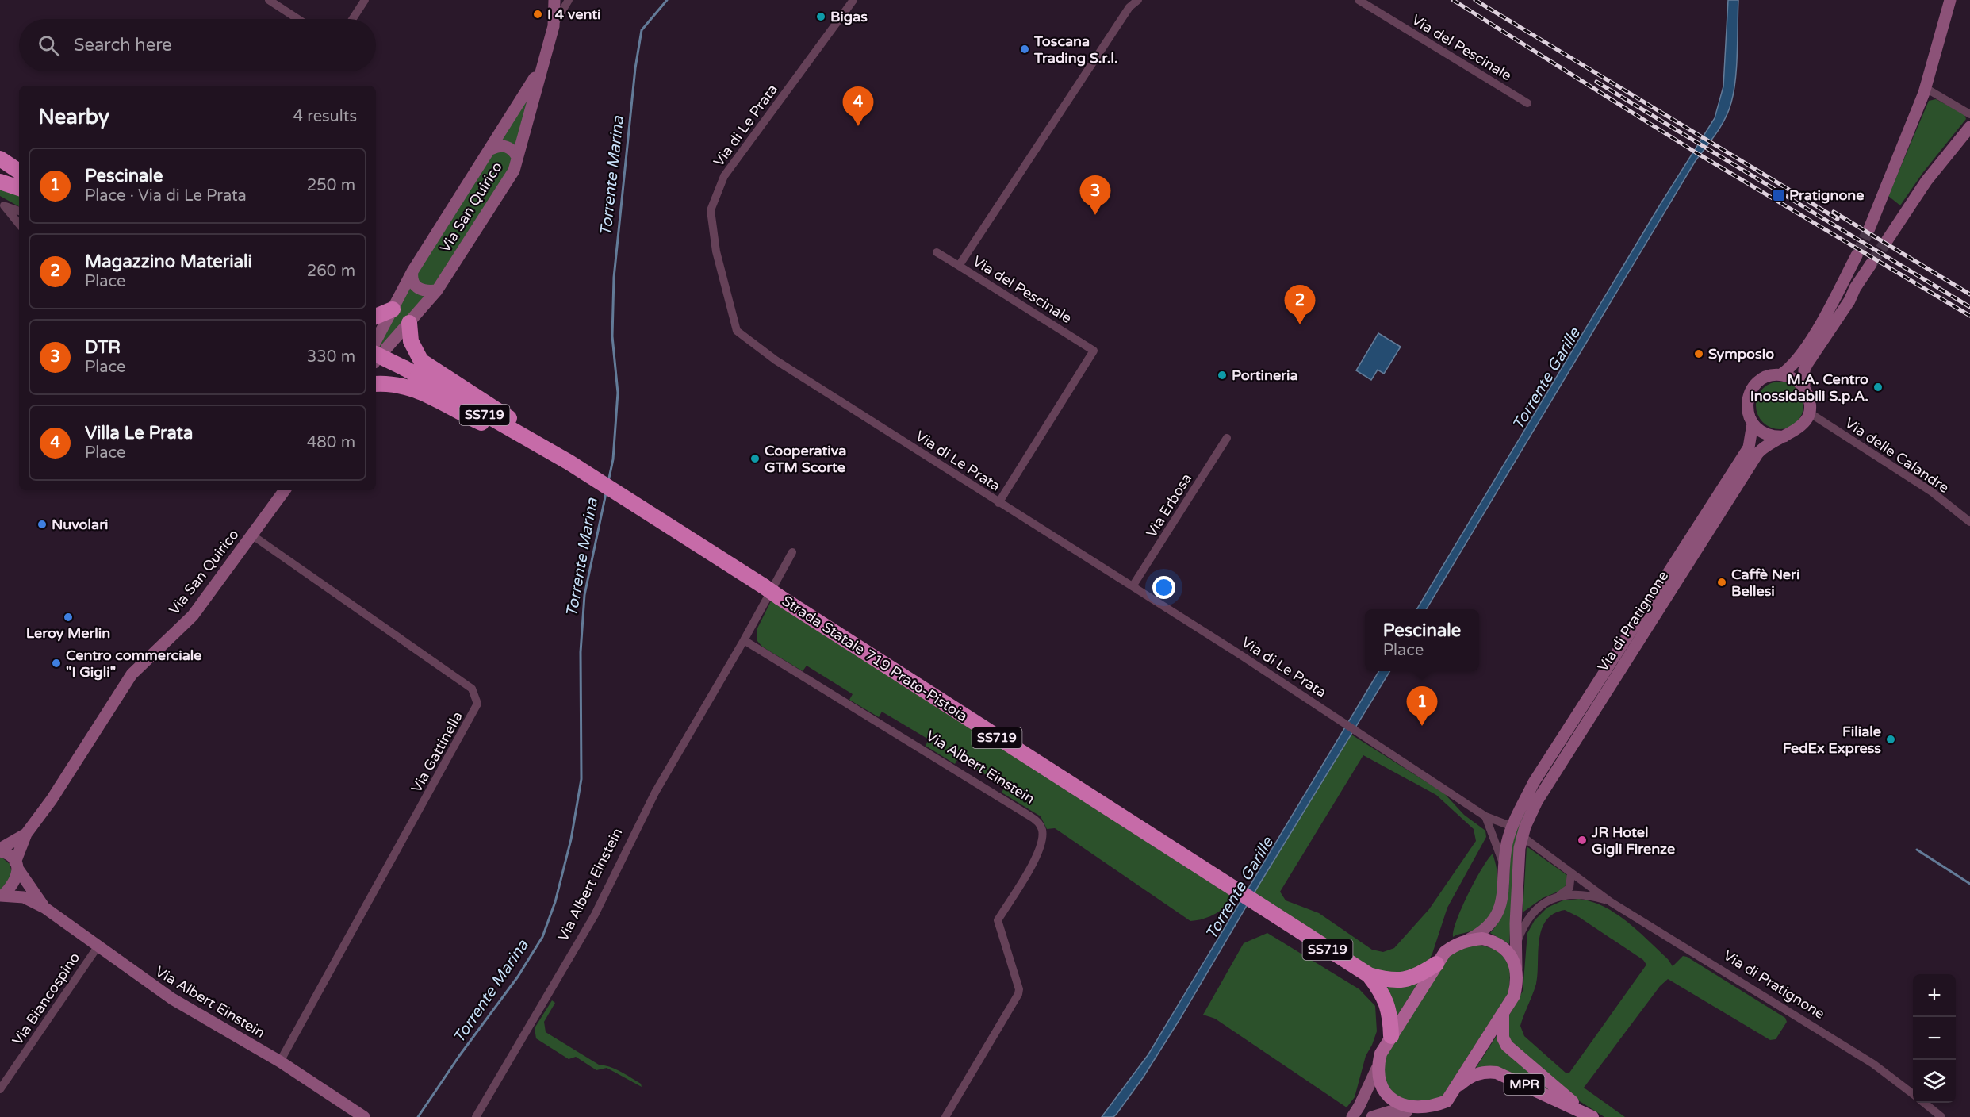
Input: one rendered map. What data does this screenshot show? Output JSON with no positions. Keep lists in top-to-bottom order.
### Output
{
  "streets": {
    "highway": ["SS719", "Strada Statale 719 Prato-Pistoia"],
    "main road": ["MPR"],
    "street": [
      "Via del Pescinale",
      "Via di Le Prata",
      "Via San Quirico",
      "Via delle Calandre",
      "Via Erbosa",
      "Via di Pratignone",
      "Via Gattinella",
      "Via Albert Einstein",
      "Via Biancospino"
    ]
  },
  "crossings": [
    ["Via del Pescinale", "Via di Le Prata"],
    ["Via di Le Prata", "Via Erbosa"],
    ["Via di Le Prata", "Via di Pratignone"],
    ["Via San Quirico", "Strada Statale 719 Prato-Pistoia"],
    ["Via San Quirico", "Via Gattinella"],
    ["Via San Quirico", "Via Albert Einstein"],
    ["SS719", "Strada Statale 719 Prato-Pistoia"],
    ["Via delle Calandre", "Via di Pratignone"],
    ["Via Gattinella", "Via Albert Einstein"],
    ["Via Albert Einstein", "Via Biancospino"]
  ],
  "water": ["Torrente Marina", "Torrente Garille"],
  "places": {
    "other": [
      "I 4 venti",
      "Bigas",
      "Toscana Trading S.r.l.",
      "Symposio",
      "Portineria",
      "M.A. Centro Inossidabili S.p.A.",
      "Cooperativa GTM Scorte",
      "Nuvolari",
      "Caffè Neri Bellesi",
      "Leroy Merlin",
      "Centro commerciale \"I Gigli\"",
      "Filiale FedEx Express",
      "JR Hotel Gigli Firenze"
    ],
    "transit": ["Pratignone"]
  },
  "page": {
    "search": "Search here",
    "heading": ["Nearby", "4 results"],
    "pins": [
      "4",
      "3",
      "2",
      "1"
    ],
    "list": [
      {
        "mark": "1",
        "name": "Pescinale",
        "note": "Place · Via di Le Prata",
        "value": "250 m"
      },
      {
        "mark": "2",
        "name": "Magazzino Materiali",
        "note": "Place",
        "value": "260 m"
      },
      {
        "mark": "3",
        "name": "DTR",
        "note": "Place",
        "value": "330 m"
      },
      {
        "mark": "4",
        "name": "Villa Le Prata",
        "note": "Place",
        "value": "480 m"
      }
    ],
    "popup": ["Pescinale", "Place"],
    "map_buttons": ["+", "−"]
  }
}
